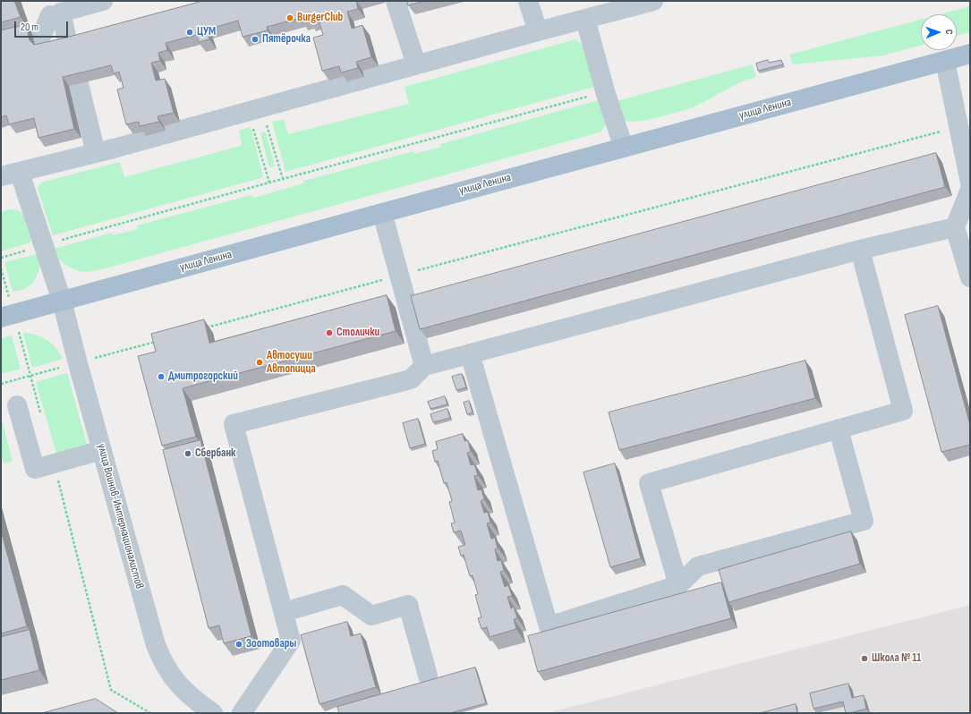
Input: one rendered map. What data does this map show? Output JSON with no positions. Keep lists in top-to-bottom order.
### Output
{
  "streets": {
    "main road": ["улица Ленина"],
    "street": ["улица Воинов-Интернационалистов"]
  },
  "crossings": [
    ["улица Ленина", "улица Воинов-Интернационалистов"]
  ],
  "places": [
    "BurgerClub",
    "ЦУМ",
    "Пятёрочка",
    "Столички",
    "Автосуши Автопицца",
    "Дмитрогорский",
    "Сбербанк",
    "Зоотовары",
    "Школа № 11"
  ],
  "scale_bar": "20 m",
  "north": "right"
}
